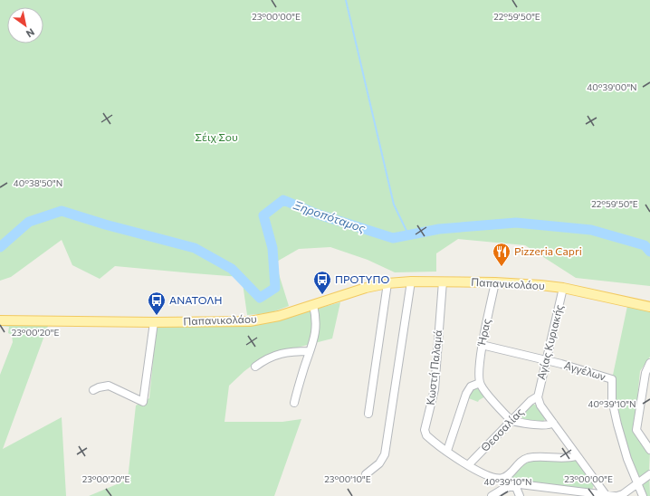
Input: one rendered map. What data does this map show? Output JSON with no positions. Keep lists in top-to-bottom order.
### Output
{
  "streets": {
    "main road": ["Παπανικολάου"],
    "street": [
      "Ήρας",
      "Αγίας Κυριακής",
      "Κωστή Παλαμά",
      "Αγγέλων",
      "Θεσσαλίας"
    ]
  },
  "crossings": [
    ["Παπανικολάου", "Ήρας"],
    ["Παπανικολάου", "Αγίας Κυριακής"],
    ["Παπανικολάου", "Κωστή Παλαμά"],
    ["Ήρας", "Αγγέλων"],
    ["Αγίας Κυριακής", "Αγγέλων"],
    ["Αγίας Κυριακής", "Θεσσαλίας"],
    ["Κωστή Παλαμά", "Θεσσαλίας"]
  ],
  "water": ["Ξηροπόταμος"],
  "parks": ["Σέιχ Σου"],
  "places": {
    "restaurant": ["Pizzeria Capri"],
    "bus stop": ["ΠΡΟΤΥΠΟ", "ΑΝΑΤΟΛΗ"]
  },
  "north": "bottom right",
  "coordinates": [
    "23°00'00\"E",
    "22°59'50\"E",
    "40°39'00\"N",
    "40°38'50\"N",
    "23°00'20\"E",
    "40°39'10\"N",
    "23°00'10\"E"
  ]
}
